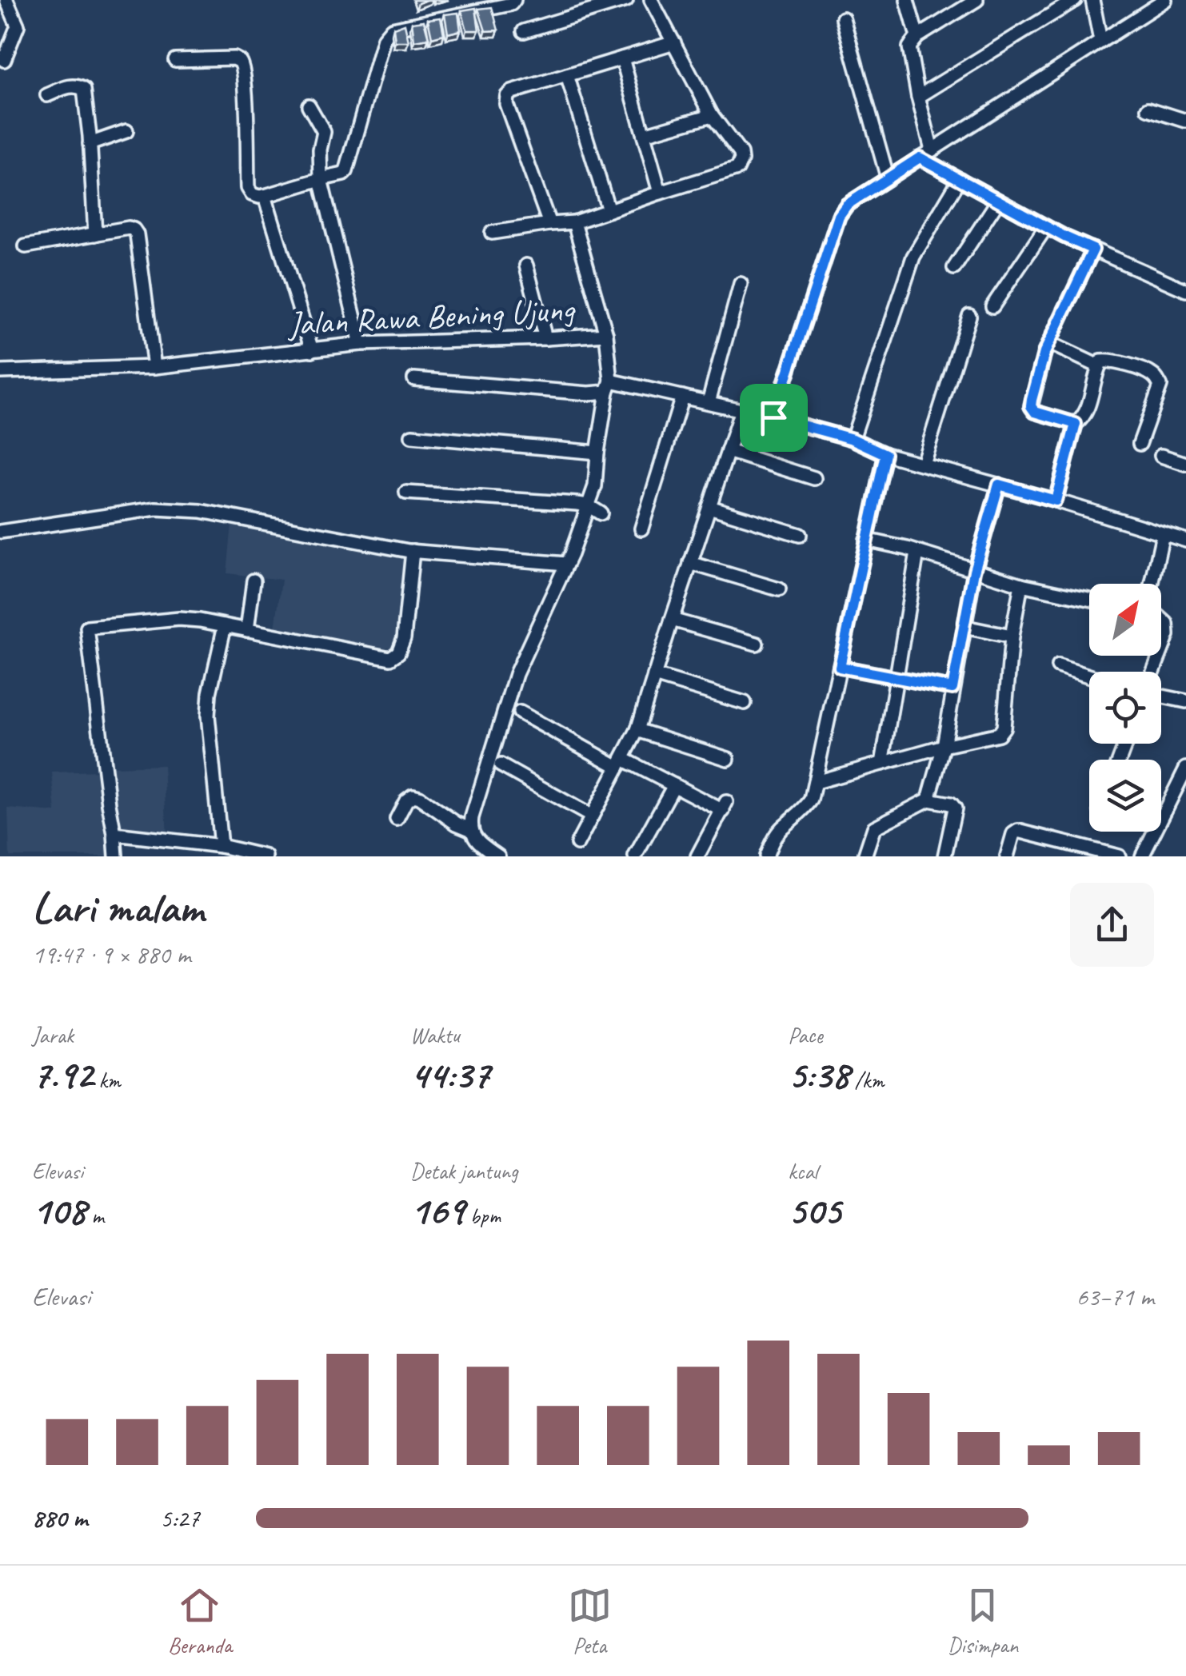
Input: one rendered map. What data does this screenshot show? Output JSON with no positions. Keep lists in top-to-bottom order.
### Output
{
  "streets": {
    "street": ["Jalan Rawa Bening Ujung"]
  },
  "north": "top right",
  "page": {
    "heading": ["Lari malam", "19:47 · 9 × 880 m"],
    "stats": [
      ["Jarak", "7.92 km"],
      ["Waktu", "44:37"],
      ["Pace", "5:38 /km"],
      ["Elevasi", "108 m"],
      ["Detak jantung", "169 bpm"],
      ["kcal", "505"]
    ],
    "chart": ["Elevasi", "63–71 m"],
    "list": [
      {
        "name": "880 m",
        "note": "5:27"
      }
    ],
    "tabs": ["Beranda", "Peta", "Disimpan"]
  }
}
